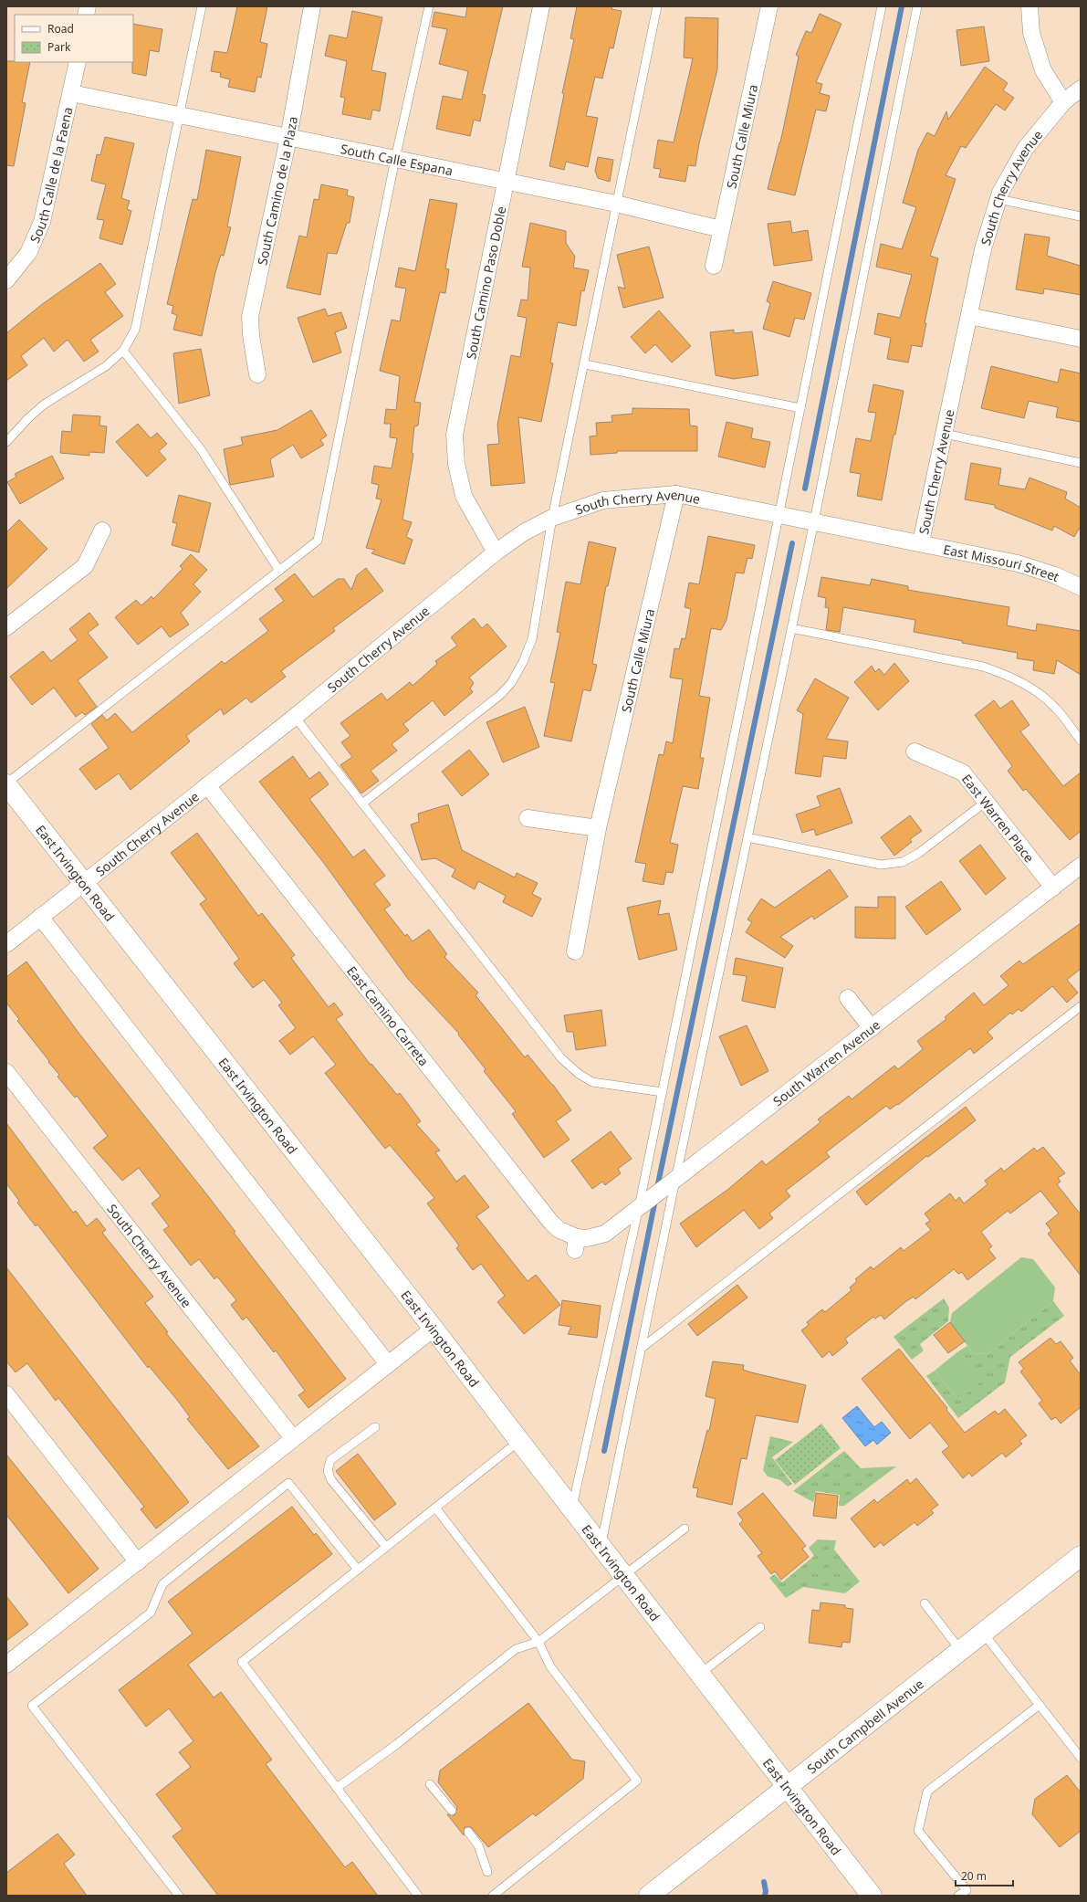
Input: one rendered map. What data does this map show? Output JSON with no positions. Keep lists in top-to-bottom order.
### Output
{
  "streets": {
    "main road": ["East Irvington Road", "South Campbell Avenue"],
    "street": [
      "South Calle Miura",
      "South Calle Espana",
      "South Calle de la Faena",
      "South Cherry Avenue",
      "South Camino de la Plaza",
      "South Camino Paso Doble",
      "East Missouri Street",
      "East Warren Place",
      "East Camino Carreta",
      "South Warren Avenue"
    ]
  },
  "crossings": [
    ["South Calle Miura", "South Calle Espana"],
    ["South Calle Miura", "South Cherry Avenue"],
    ["South Calle Espana", "South Calle de la Faena"],
    ["South Calle Espana", "South Camino de la Plaza"],
    ["South Calle Espana", "South Camino Paso Doble"],
    ["South Cherry Avenue", "South Camino Paso Doble"],
    ["South Cherry Avenue", "East Missouri Street"],
    ["South Cherry Avenue", "East Irvington Road"],
    ["South Cherry Avenue", "East Camino Carreta"],
    ["East Warren Place", "South Warren Avenue"],
    ["East Irvington Road", "South Campbell Avenue"],
    ["East Camino Carreta", "South Warren Avenue"]
  ],
  "legend": ["Road", "Park"],
  "scale_bar": "20 m"
}
